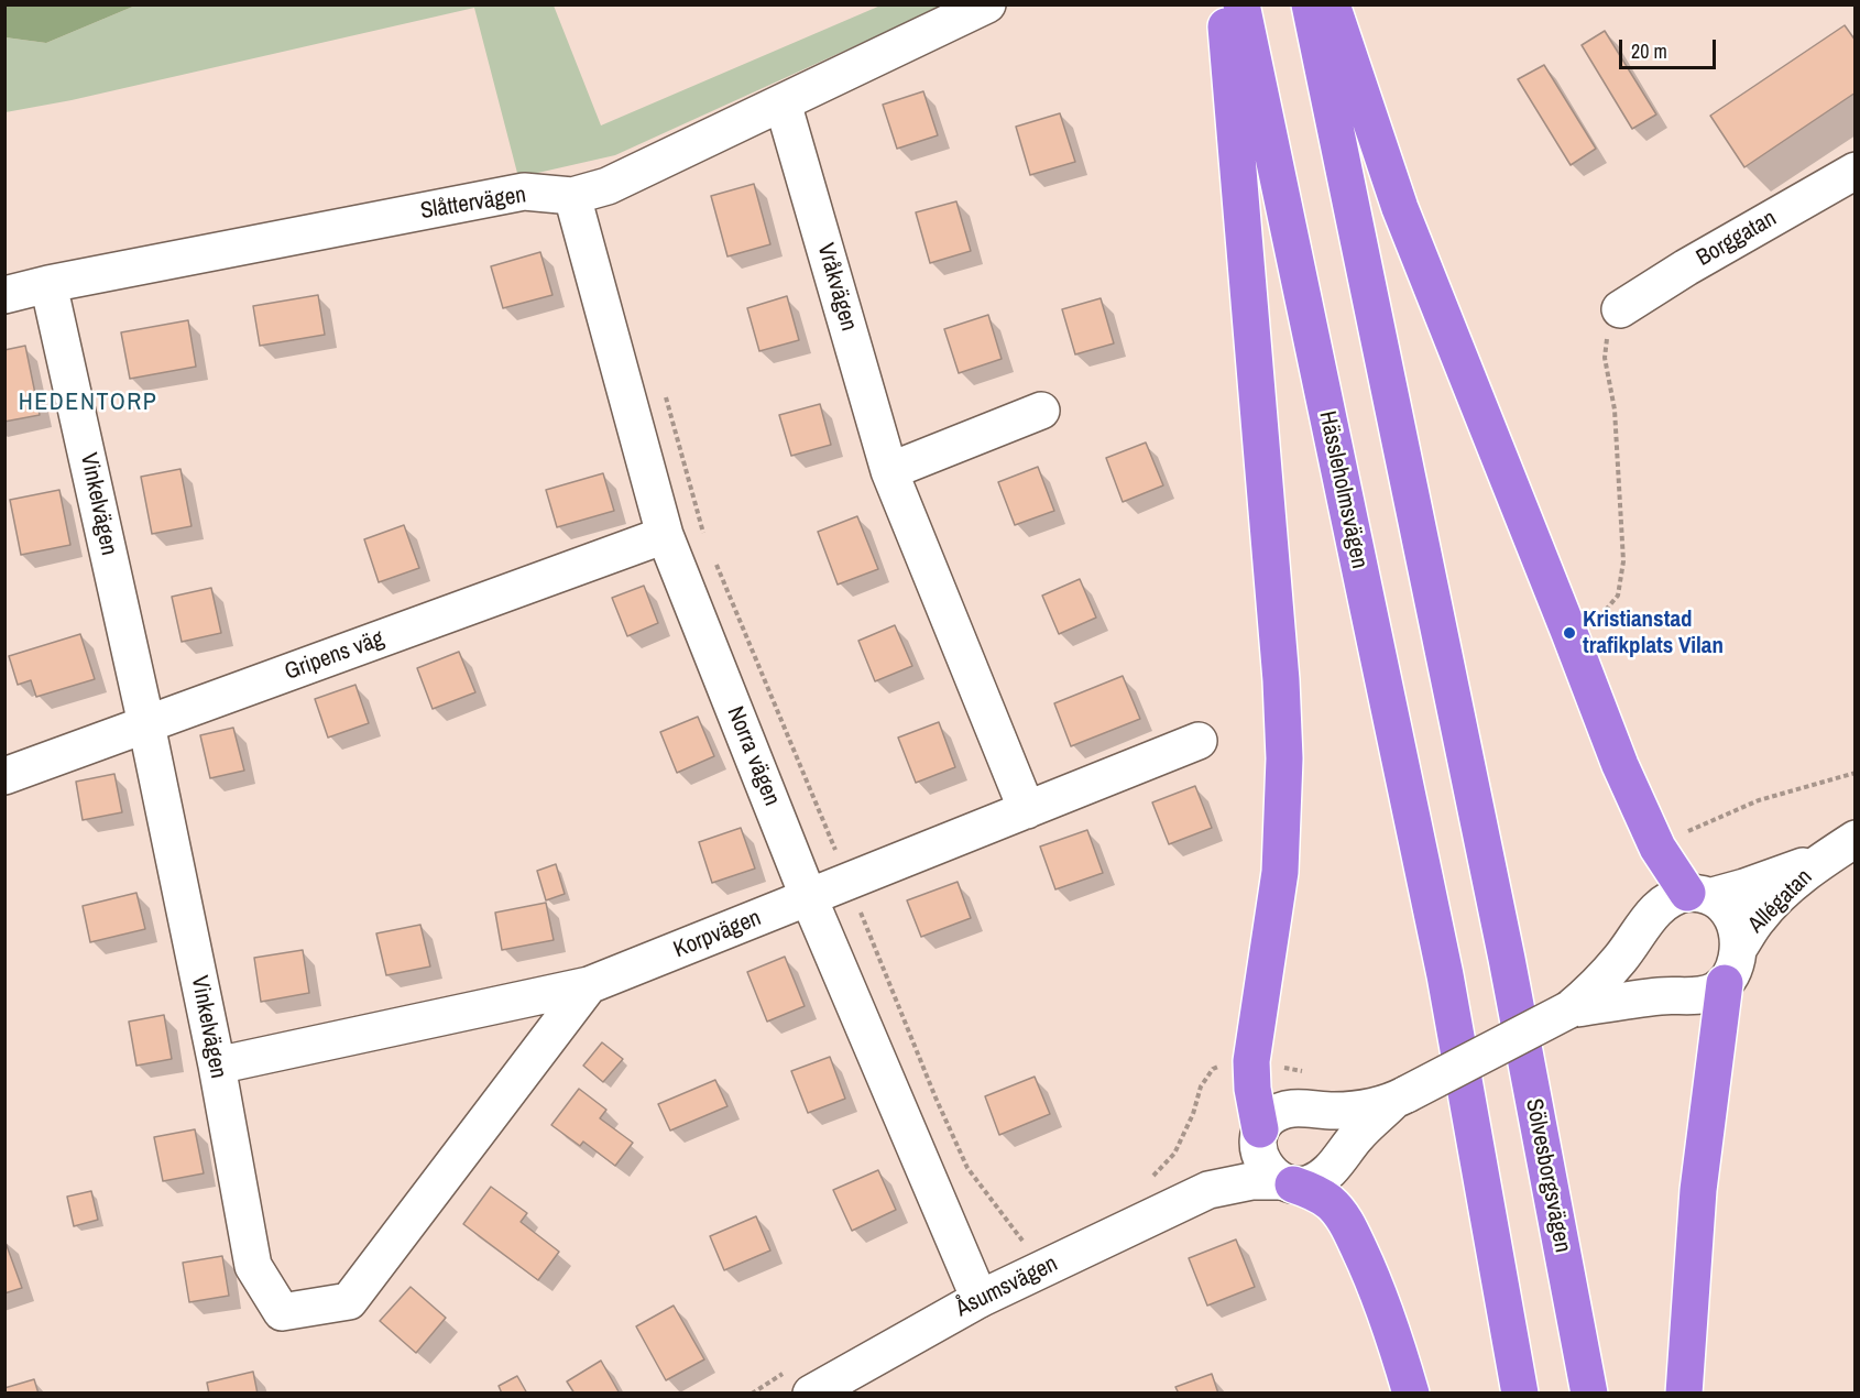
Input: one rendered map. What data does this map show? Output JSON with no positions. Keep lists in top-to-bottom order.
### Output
{
  "streets": {
    "highway": ["Hässleholmsvägen", "Sölvesborgsvägen"],
    "street": [
      "Slåttervägen",
      "Borggatan",
      "Vråkvägen",
      "Vinkelvägen",
      "Gripens väg",
      "Norra vägen",
      "Allégatan",
      "Korpvägen",
      "Åsumsvägen"
    ]
  },
  "crossings": [
    ["Slåttervägen", "Vråkvägen"],
    ["Slåttervägen", "Vinkelvägen"],
    ["Slåttervägen", "Norra vägen"],
    ["Vråkvägen", "Korpvägen"],
    ["Vinkelvägen", "Gripens väg"],
    ["Vinkelvägen", "Korpvägen"],
    ["Gripens väg", "Norra vägen"],
    ["Norra vägen", "Korpvägen"],
    ["Norra vägen", "Åsumsvägen"]
  ],
  "districts": ["HEDENTORP"],
  "places": ["Kristianstad trafikplats Vilan"],
  "scale_bar": "20 m"
}
